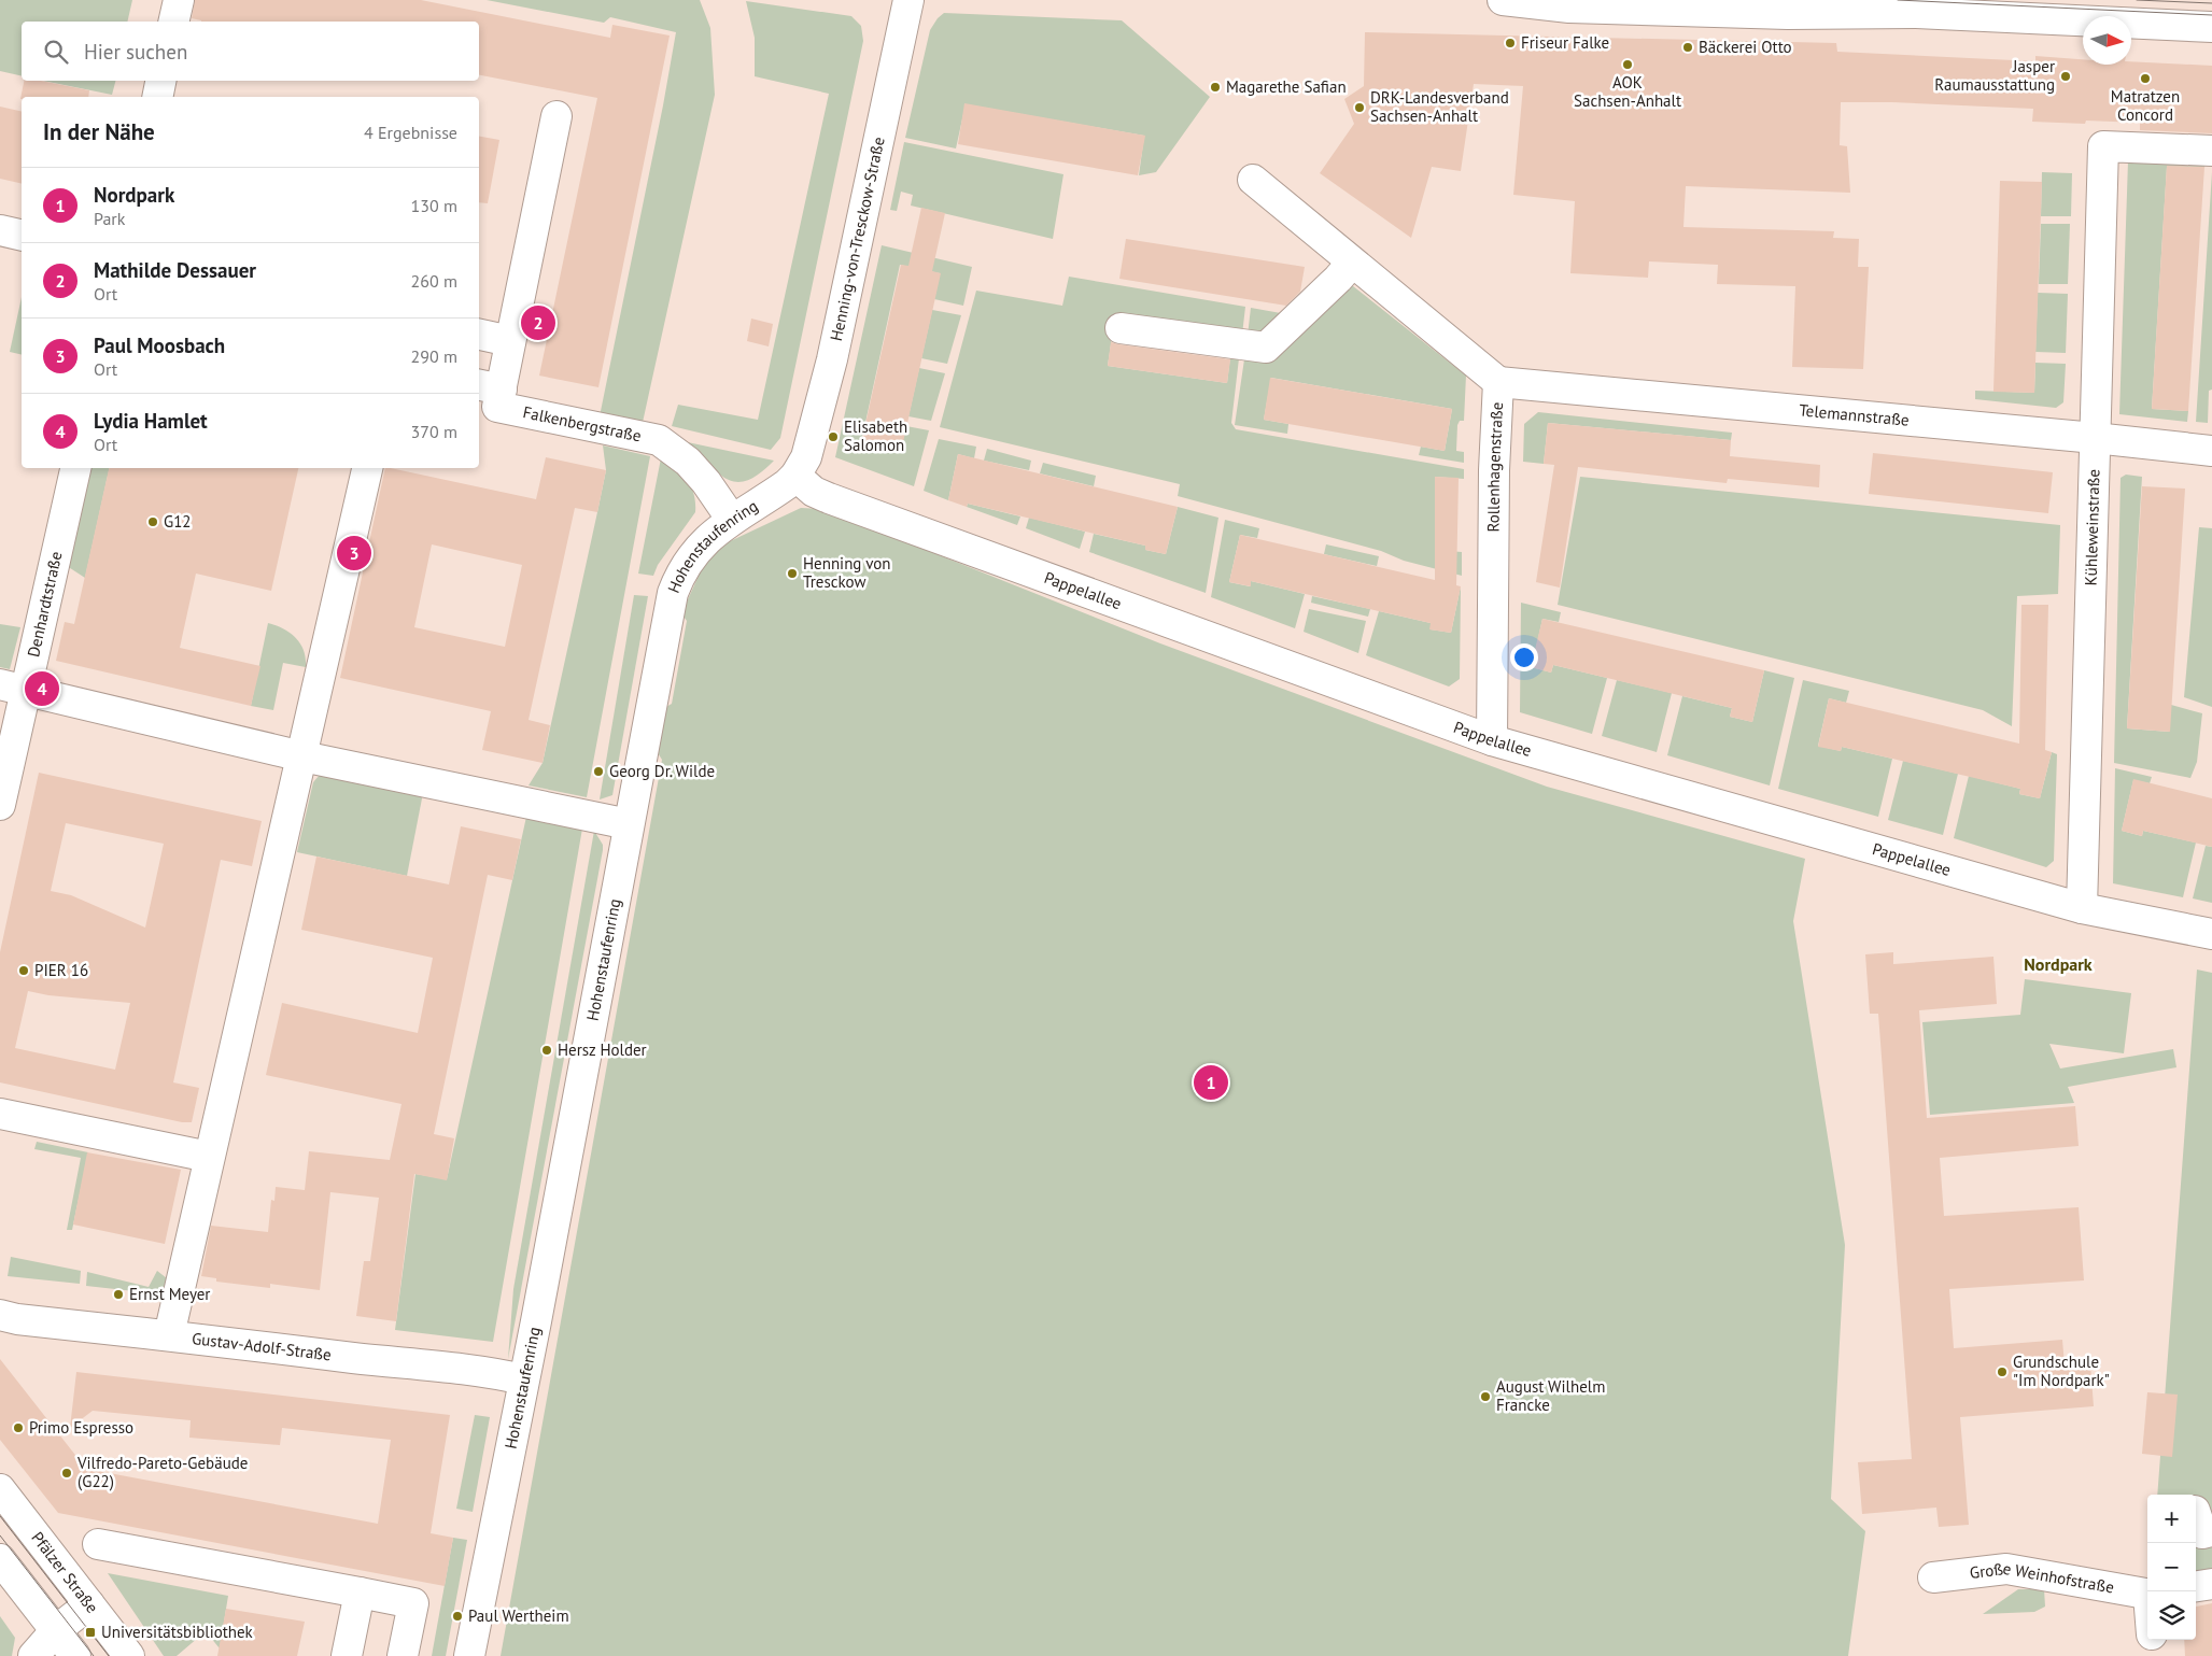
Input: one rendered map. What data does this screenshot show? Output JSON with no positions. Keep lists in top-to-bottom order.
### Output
{
  "streets": {
    "street": [
      "Henning-von-Tresckow-Straße",
      "Telemannstraße",
      "Falkenbergstraße",
      "Rollenhagenstraße",
      "Kühleweinstraße",
      "Hohenstaufenring",
      "Pappelallee",
      "Denhardtstraße",
      "Gustav-Adolf-Straße",
      "Pfälzer Straße",
      "Große Weinhofstraße"
    ]
  },
  "crossings": [
    ["Henning-von-Tresckow-Straße", "Hohenstaufenring"],
    ["Henning-von-Tresckow-Straße", "Pappelallee"],
    ["Telemannstraße", "Rollenhagenstraße"],
    ["Telemannstraße", "Kühleweinstraße"],
    ["Falkenbergstraße", "Hohenstaufenring"],
    ["Rollenhagenstraße", "Pappelallee"],
    ["Kühleweinstraße", "Pappelallee"],
    ["Hohenstaufenring", "Pappelallee"],
    ["Hohenstaufenring", "Gustav-Adolf-Straße"]
  ],
  "districts": ["Nordpark"],
  "places": {
    "other": [
      "Friseur Falke",
      "Bäckerei Otto",
      "AOK Sachsen-Anhalt",
      "Jasper Raumausstattung",
      "Matratzen Concord",
      "Magarethe Safian",
      "DRK-Landesverband Sachsen-Anhalt",
      "Elisabeth Salomon",
      "G12",
      "Henning von Tresckow",
      "Georg Dr. Wilde",
      "PIER 16",
      "Hersz Holder",
      "Ernst Meyer",
      "Grundschule \"Im Nordpark\"",
      "August Wilhelm Francke",
      "Primo Espresso",
      "Vilfredo-Pareto-Gebäude (G22)",
      "Paul Wertheim"
    ],
    "transit": ["Universitätsbibliothek"]
  },
  "north": "right",
  "page": {
    "search": "Hier suchen",
    "heading": ["In der Nähe", "4 Ergebnisse"],
    "list": [
      {
        "mark": "1",
        "name": "Nordpark",
        "note": "Park",
        "value": "130 m"
      },
      {
        "mark": "2",
        "name": "Mathilde Dessauer",
        "note": "Ort",
        "value": "260 m"
      },
      {
        "mark": "3",
        "name": "Paul Moosbach",
        "note": "Ort",
        "value": "290 m"
      },
      {
        "mark": "4",
        "name": "Lydia Hamlet",
        "note": "Ort",
        "value": "370 m"
      }
    ],
    "pins": [
      "2",
      "3",
      "4",
      "1"
    ],
    "map_buttons": ["+", "−"]
  }
}
